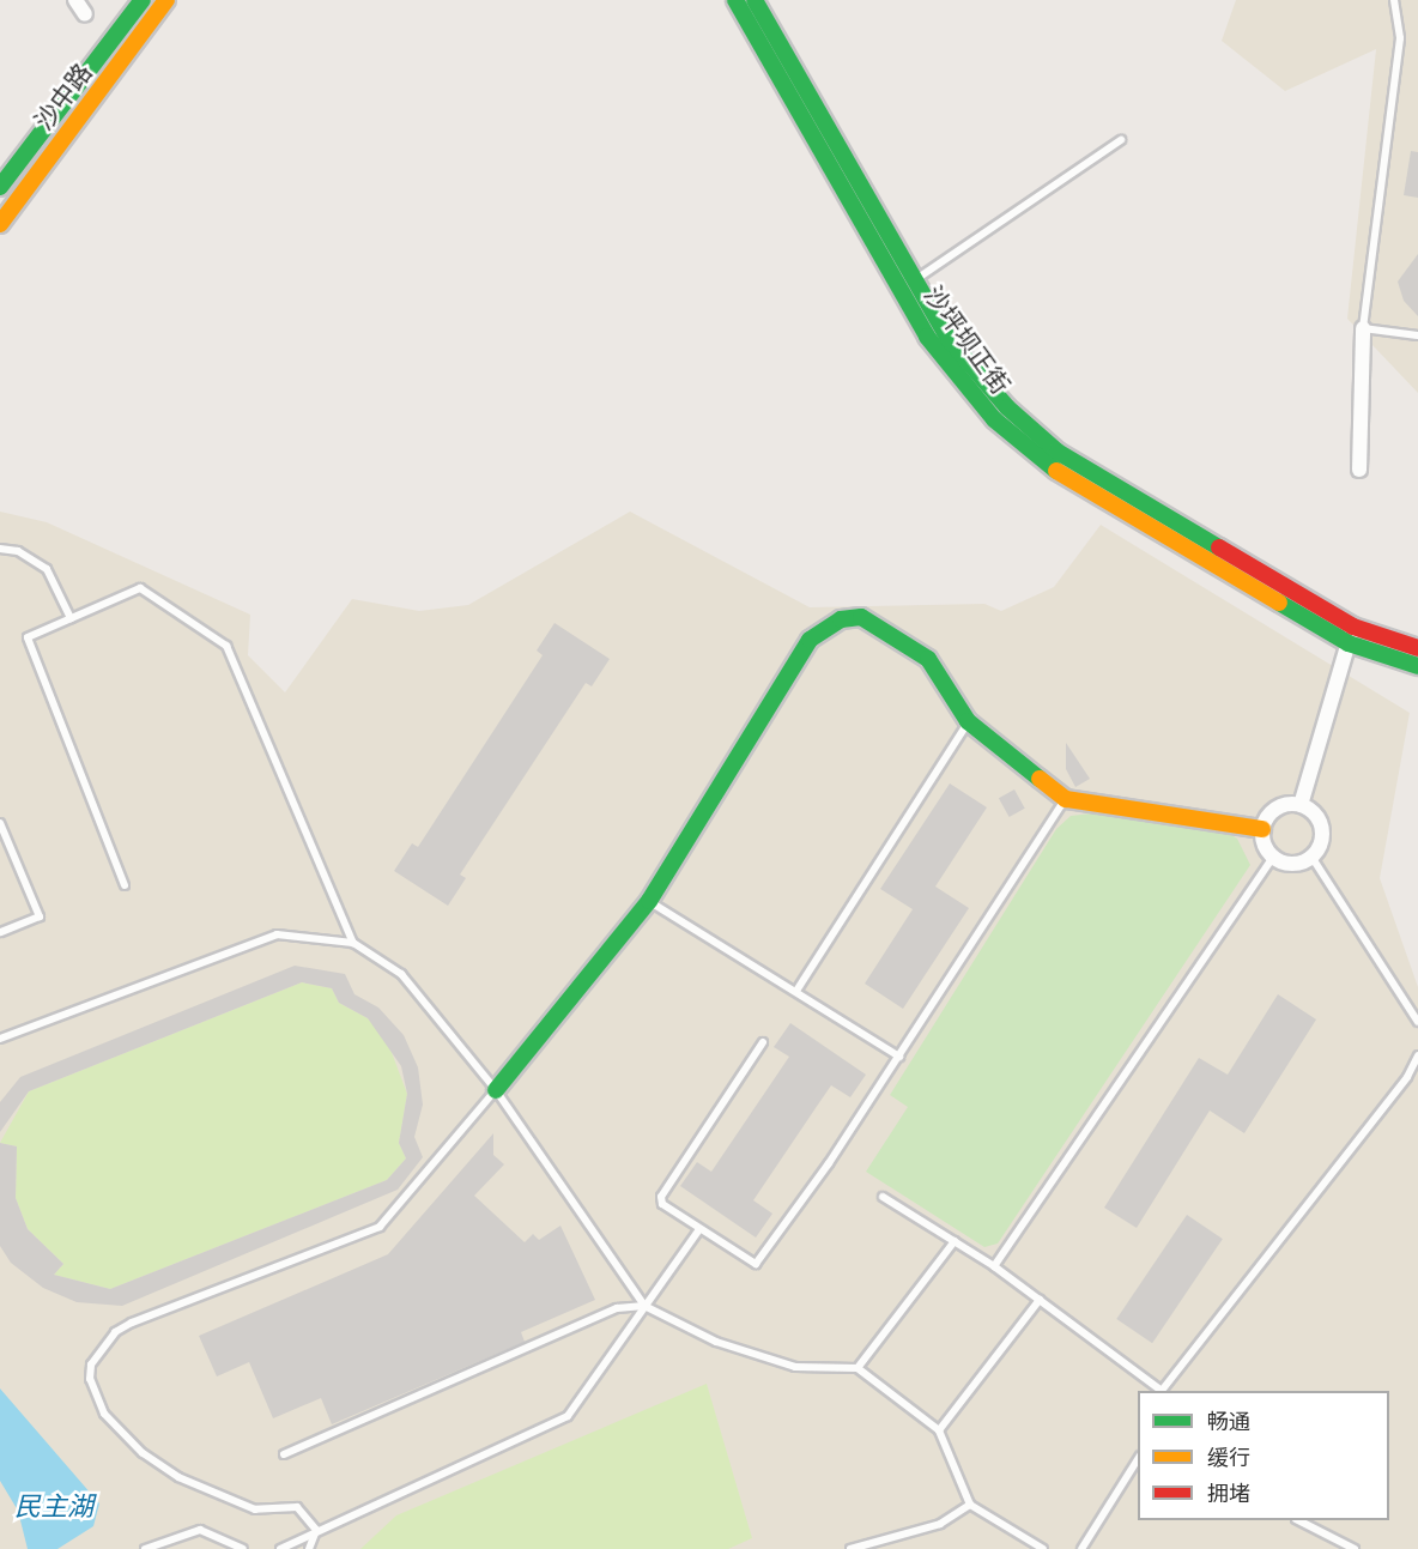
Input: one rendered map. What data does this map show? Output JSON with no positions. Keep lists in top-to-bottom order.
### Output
{
  "streets": {
    "main road": ["沙中路", "沙坪坝正街"]
  },
  "water": ["民主湖"],
  "legend": ["畅通", "缓行", "拥堵"]
}
